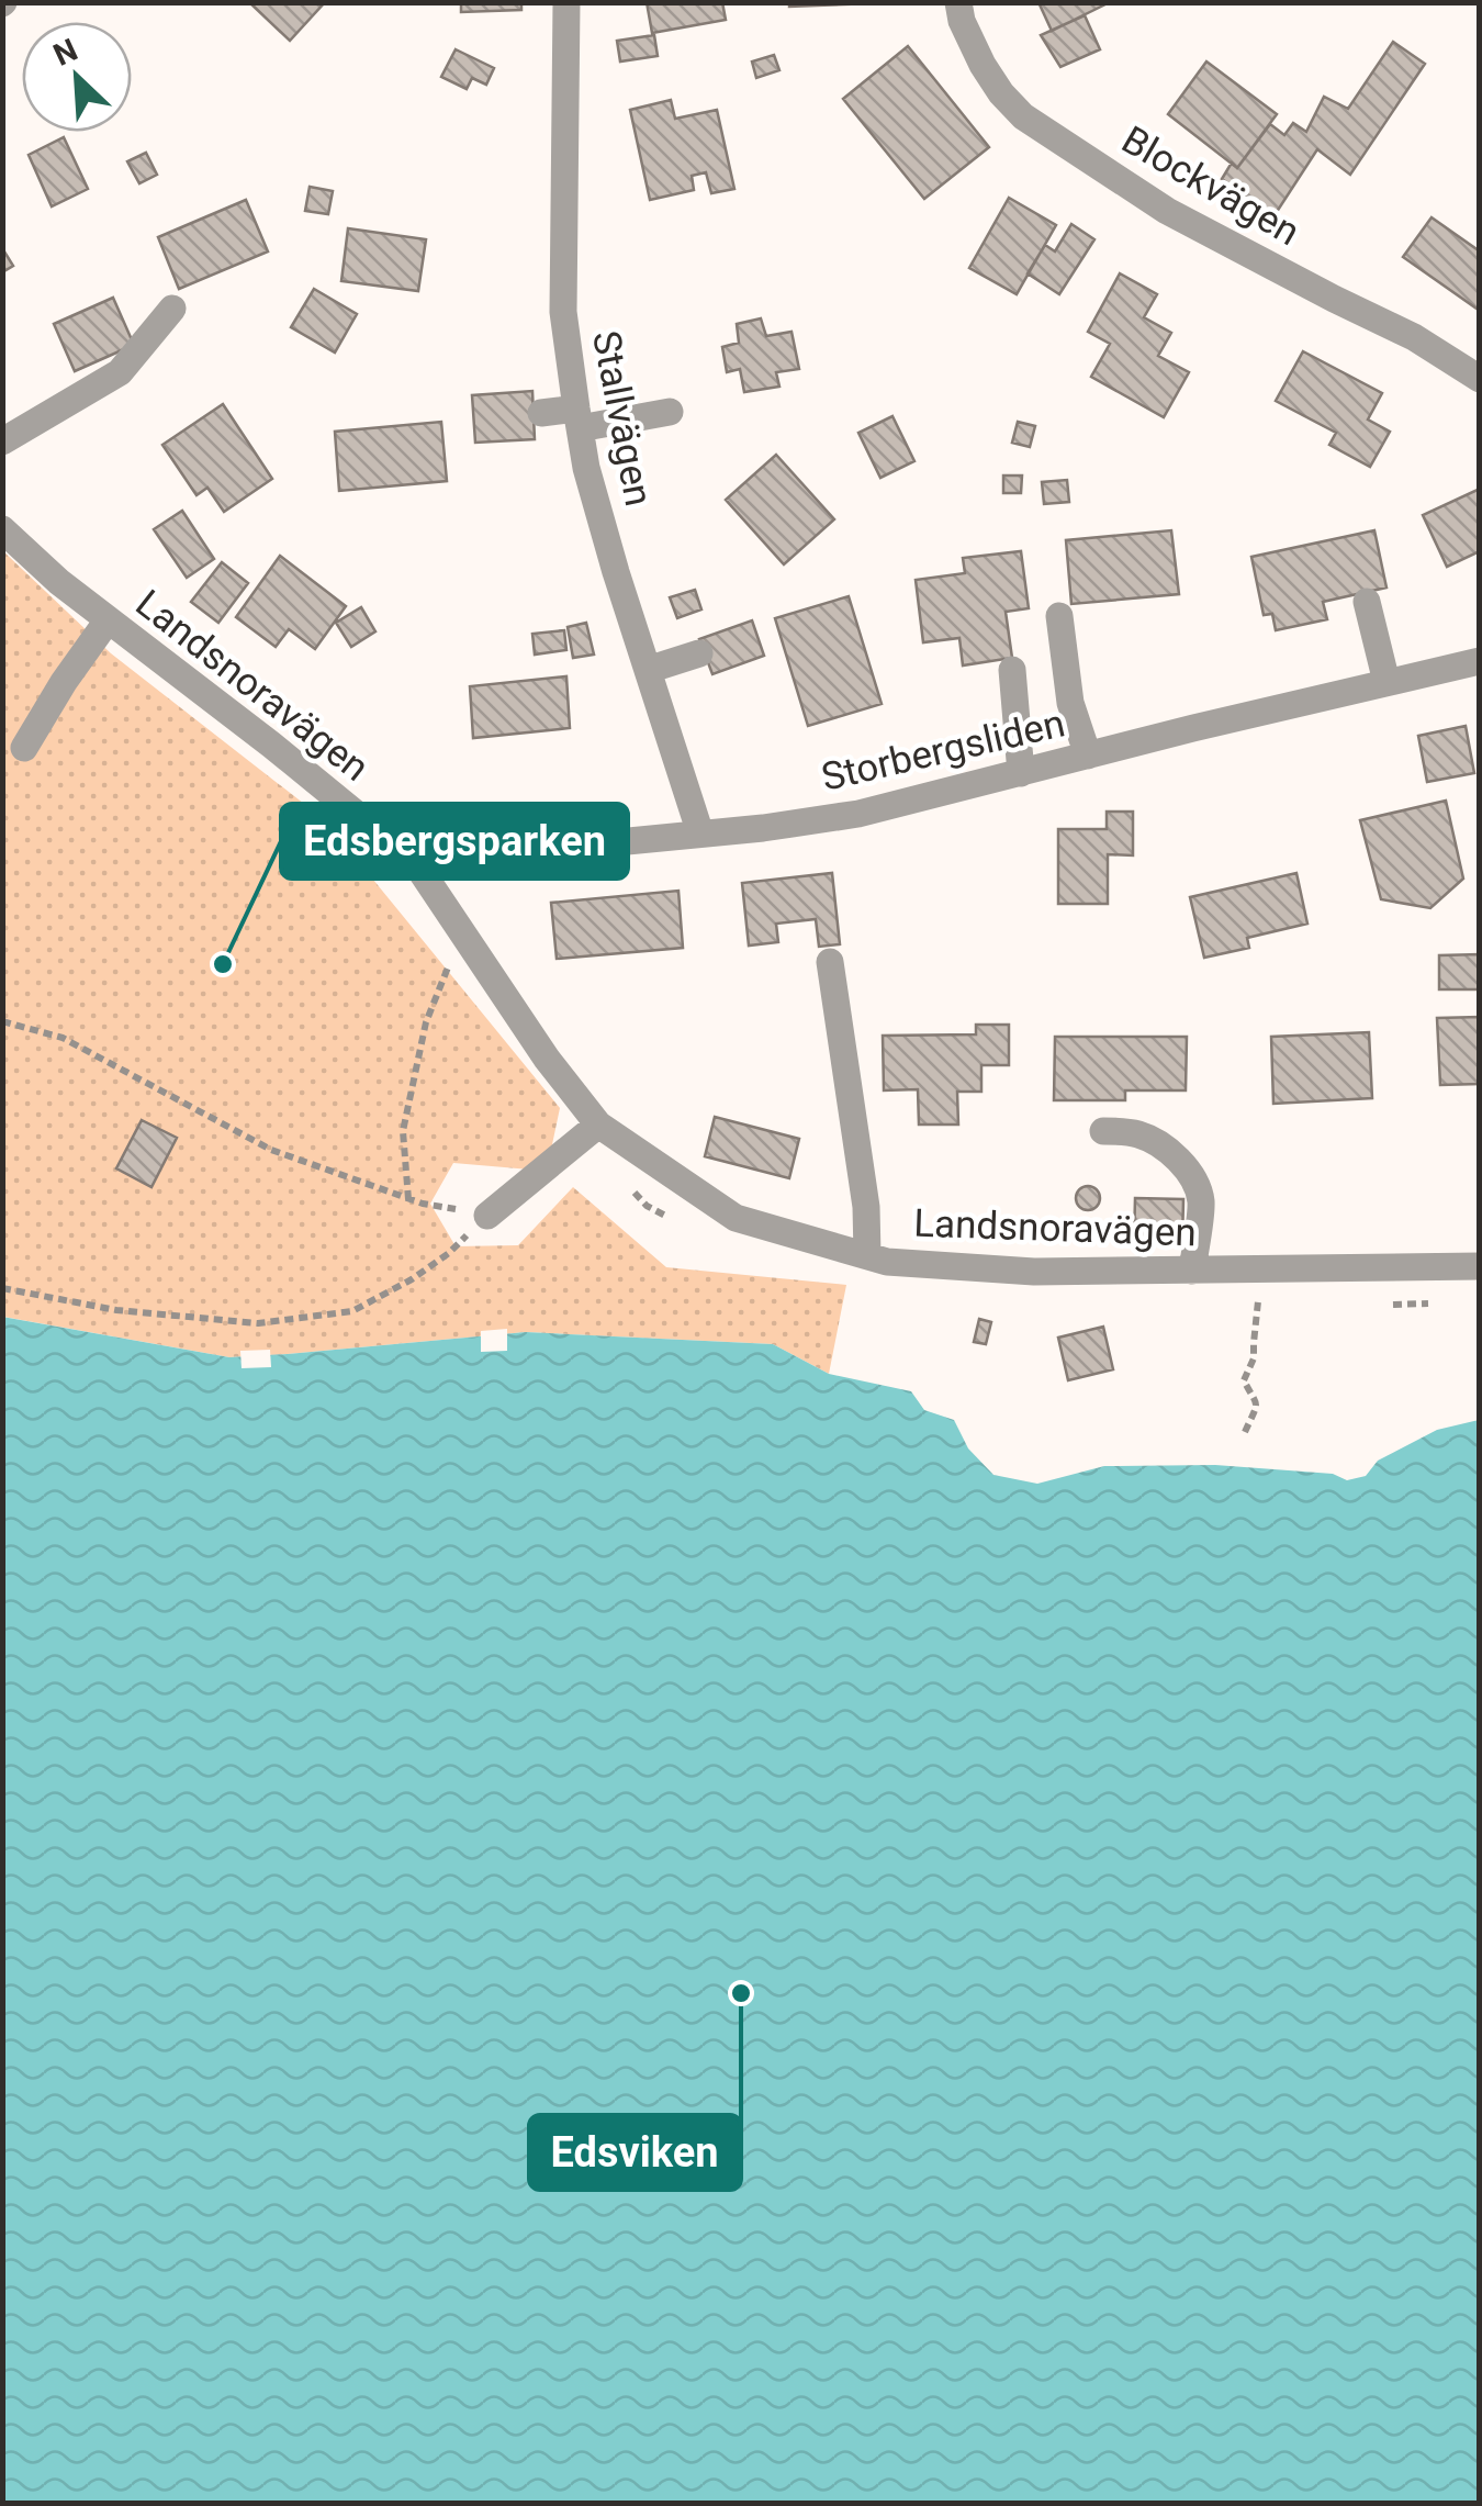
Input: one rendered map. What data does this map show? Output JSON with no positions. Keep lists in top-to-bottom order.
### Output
{
  "streets": {
    "street": [
      "Blockvägen",
      "Stallvägen",
      "Landsnoravägen",
      "Storbergsliden"
    ]
  },
  "crossings": [
    ["Stallvägen", "Storbergsliden"],
    ["Landsnoravägen", "Storbergsliden"]
  ],
  "places": ["Edsbergsparken", "Edsviken"],
  "north": "top left"
}
